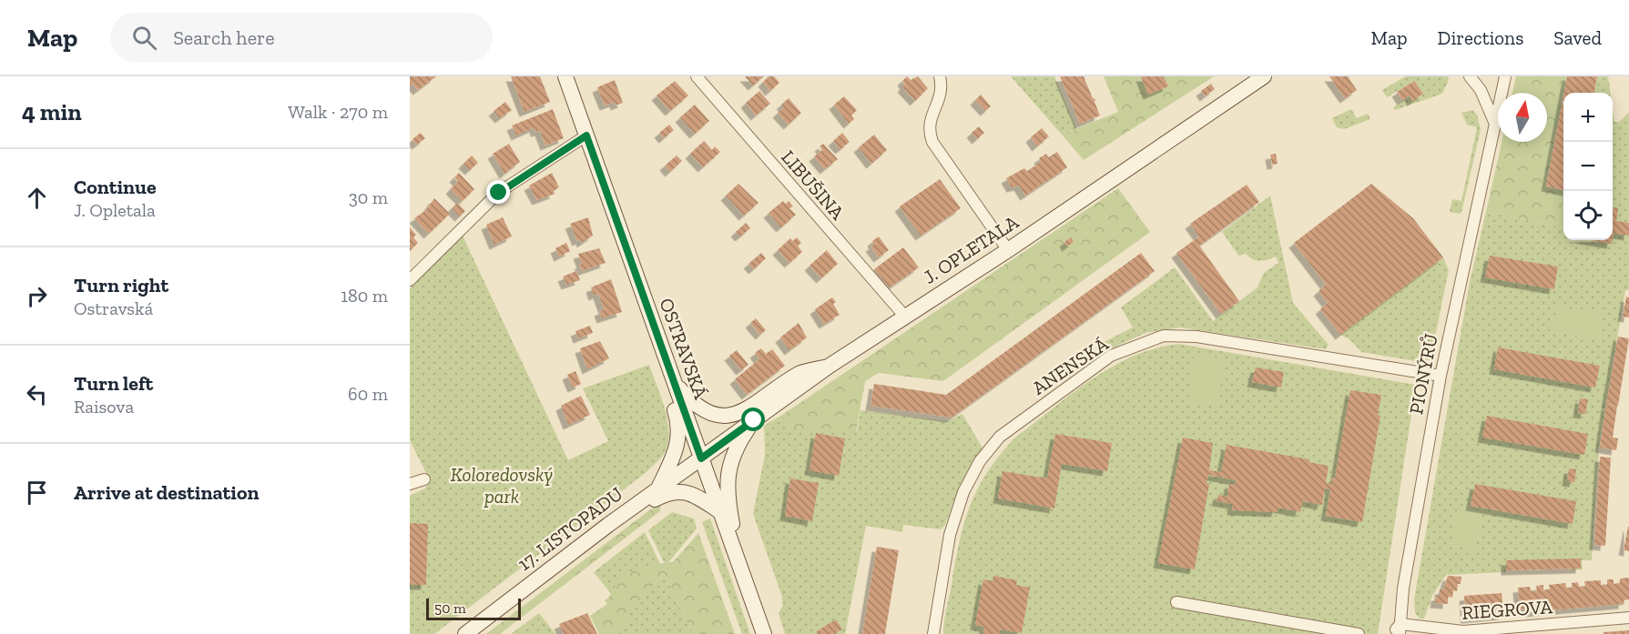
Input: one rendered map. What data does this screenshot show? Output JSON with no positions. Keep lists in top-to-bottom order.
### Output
{
  "streets": {
    "main road": ["J. OPLETALA", "OSTRAVSKÁ", "17. LISTOPADU"],
    "street": [
      "LIBUŠINA",
      "ANENSKÁ",
      "PIONÝRŮ",
      "RIEGROVA"
    ]
  },
  "crossings": [
    ["LIBUŠINA", "J. OPLETALA"],
    ["J. OPLETALA", "OSTRAVSKÁ"],
    ["J. OPLETALA", "17. LISTOPADU"],
    ["OSTRAVSKÁ", "17. LISTOPADU"],
    ["ANENSKÁ", "PIONÝRŮ"],
    ["PIONÝRŮ", "RIEGROVA"]
  ],
  "parks": ["Koloredovský park"],
  "scale_bar": "50 m",
  "north": "top",
  "page": {
    "header": "Map",
    "search": "Search here",
    "nav": ["Map", "Directions", "Saved"],
    "heading": ["4 min", "Walk · 270 m"],
    "map_buttons": ["+", "−"],
    "list": [
      ["Continue", "J. Opletala", "30 m"],
      ["Turn right", "Ostravská", "180 m"],
      ["Turn left", "Raisova", "60 m"],
      "Arrive at destination"
    ],
    "scale": "50 m"
  }
}
